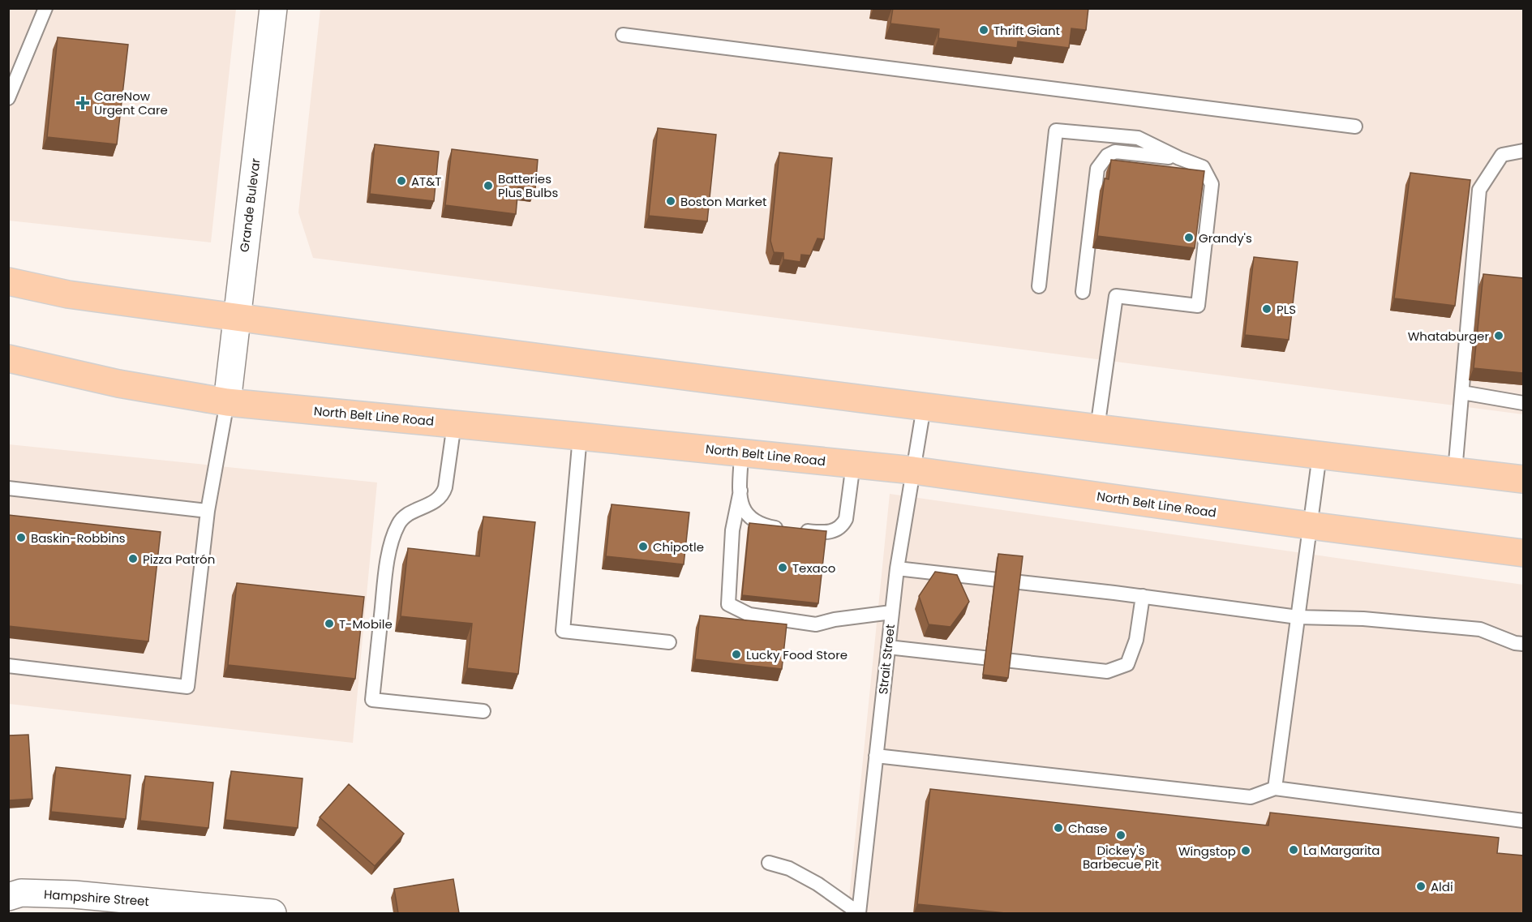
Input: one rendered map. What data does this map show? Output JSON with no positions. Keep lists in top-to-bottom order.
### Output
{
  "streets": {
    "main road": ["North Belt Line Road"],
    "street": ["Grande Bulevar", "Hampshire Street"],
    "lane": ["Strait Street"]
  },
  "crossings": [
    ["Grande Bulevar", "North Belt Line Road"],
    ["North Belt Line Road", "Strait Street"]
  ],
  "places": {
    "other": [
      "Thrift Giant",
      "AT&T",
      "Batteries Plus Bulbs",
      "Boston Market",
      "Grandy's",
      "PLS",
      "Whataburger",
      "Baskin-Robbins",
      "Chipotle",
      "Pizza Patrón",
      "Texaco",
      "T-Mobile",
      "Lucky Food Store",
      "Chase",
      "Dickey's Barbecue Pit",
      "La Margarita",
      "Wingstop",
      "Aldi"
    ],
    "health": ["CareNow Urgent Care"]
  }
}
